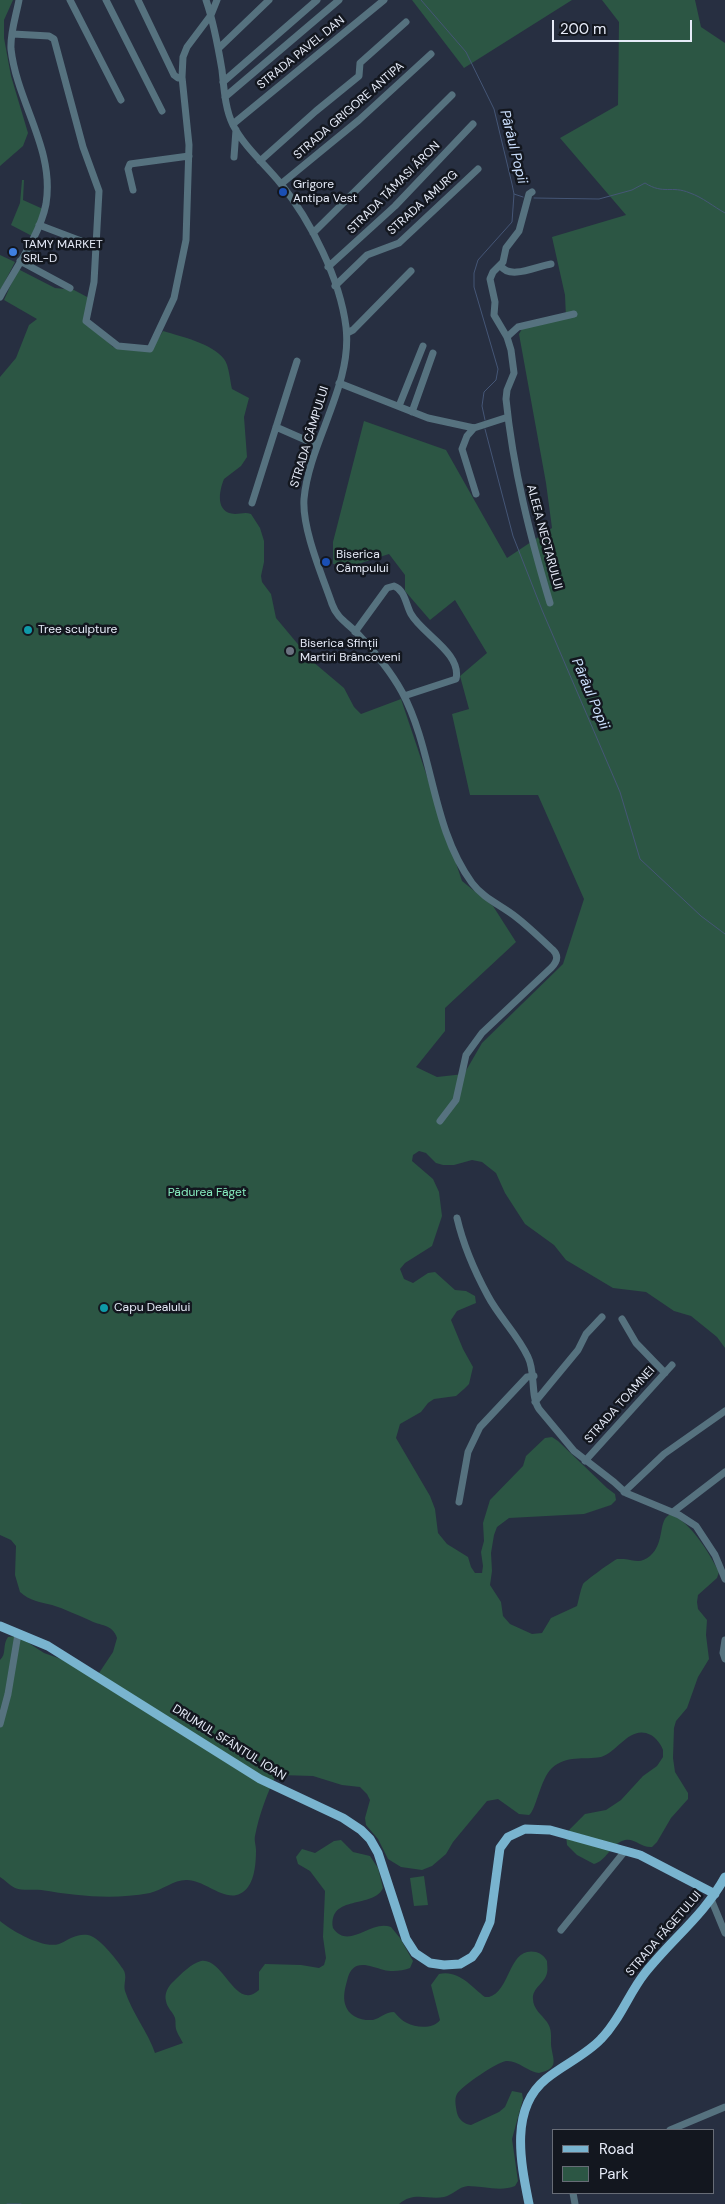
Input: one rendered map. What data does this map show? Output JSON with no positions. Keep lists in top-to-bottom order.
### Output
{
  "streets": {
    "main road": ["DRUMUL SFÂNTUL IOAN", "STRADA FĂGETULUI"],
    "street": [
      "STRADA PAVEL DAN",
      "STRADA GRIGORE ANTIPA",
      "STRADA TÁMASI ÁRON",
      "STRADA AMURG",
      "STRADA CÂMPULUI",
      "ALEEA NECTARULUI",
      "STRADA TOAMNEI"
    ]
  },
  "crossings": [
    ["STRADA PAVEL DAN", "STRADA CÂMPULUI"],
    ["STRADA GRIGORE ANTIPA", "STRADA CÂMPULUI"],
    ["STRADA TÁMASI ÁRON", "STRADA CÂMPULUI"],
    ["STRADA AMURG", "STRADA CÂMPULUI"],
    ["DRUMUL SFÂNTUL IOAN", "STRADA FĂGETULUI"]
  ],
  "water": ["Pârâul Popii"],
  "parks": ["Pădurea Făget"],
  "places": [
    "Grigore Antipa Vest",
    "TAMY MARKET SRL-D",
    "Biserica Câmpului",
    "Tree sculpture",
    "Biserica Sfinții Martiri Brâncoveni",
    "Capu Dealului"
  ],
  "legend": ["Road", "Park"],
  "scale_bar": "200 m"
}
